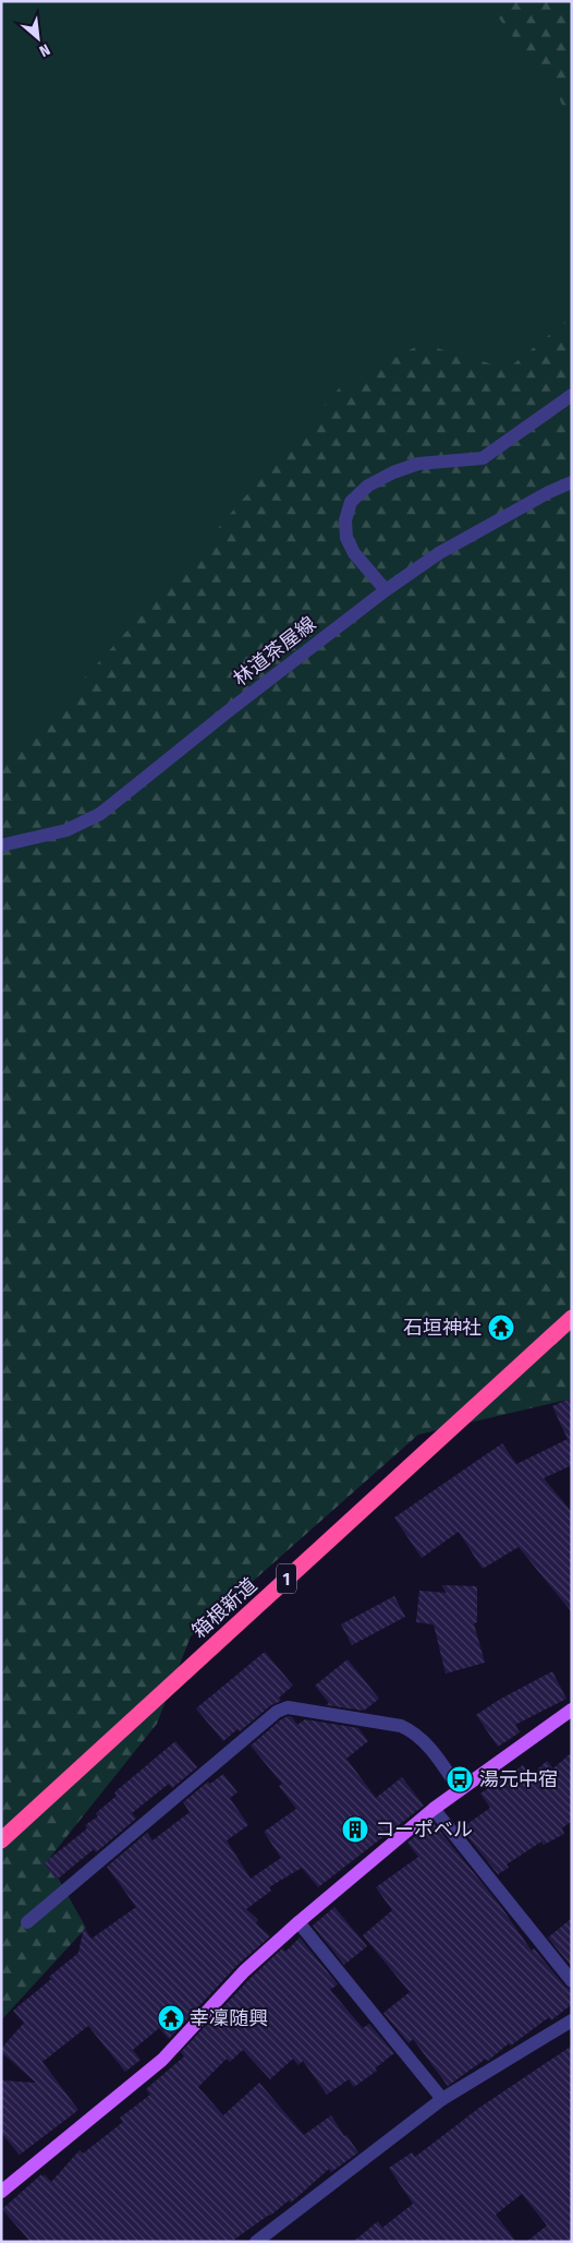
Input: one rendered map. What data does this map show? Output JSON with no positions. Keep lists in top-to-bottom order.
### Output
{
  "streets": {
    "highway": ["1", "箱根新道"],
    "street": ["林道茶屋線"]
  },
  "places": {
    "temple": ["石垣神社", "幸凜随興"],
    "bus stop": ["湯元中宿"],
    "building": ["コーポベル"]
  },
  "north": "bottom right"
}
